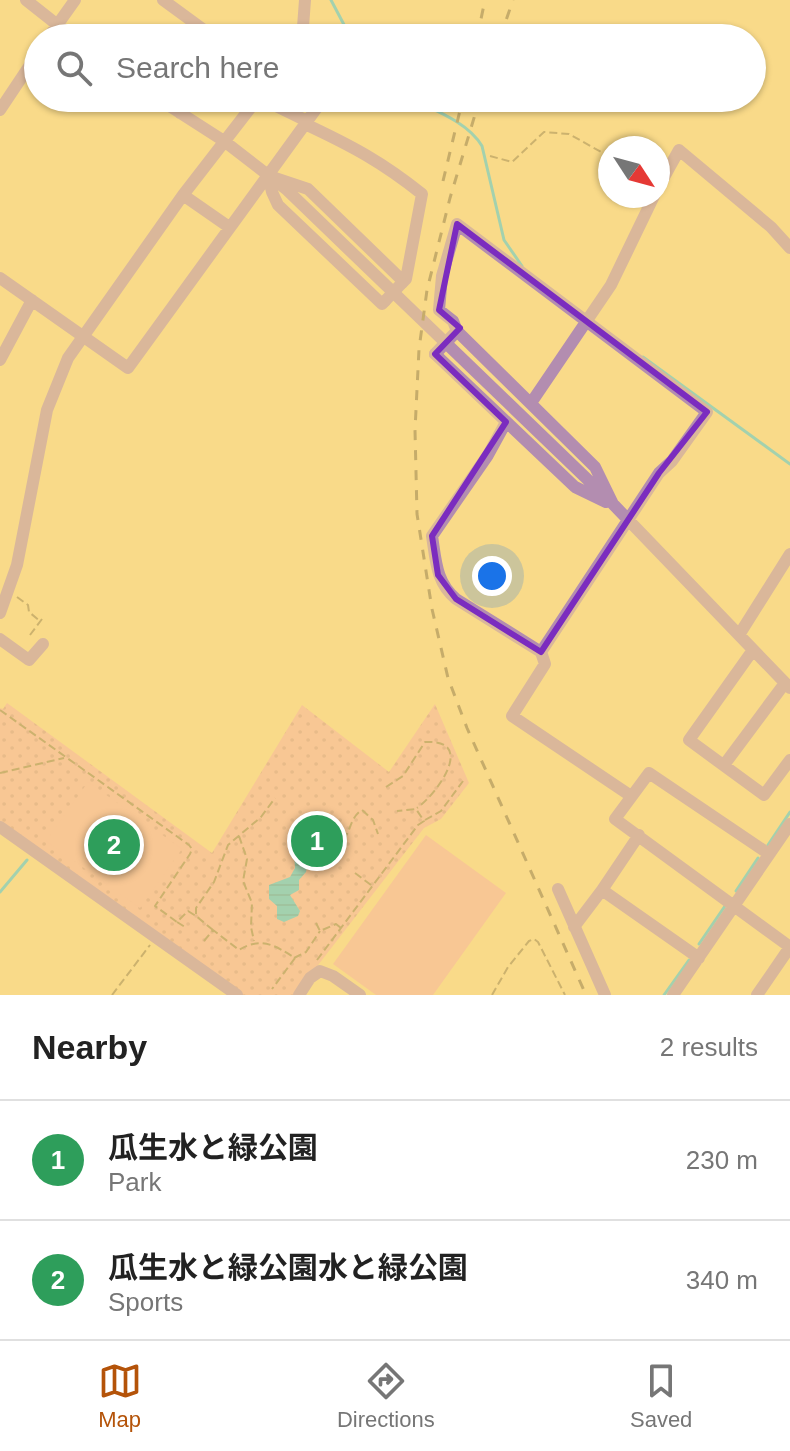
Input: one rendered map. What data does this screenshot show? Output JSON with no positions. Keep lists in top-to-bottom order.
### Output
{
  "north": "bottom right",
  "page": {
    "search": "Search here",
    "pins": ["1", "2"],
    "heading": ["Nearby", "2 results"],
    "list": [
      {
        "mark": "1",
        "name": "瓜生水と緑公園",
        "note": "Park",
        "value": "230 m"
      },
      {
        "mark": "2",
        "name": "瓜生水と緑公園水と緑公園",
        "note": "Sports",
        "value": "340 m"
      }
    ],
    "nav": ["Map", "Directions", "Saved"]
  }
}
